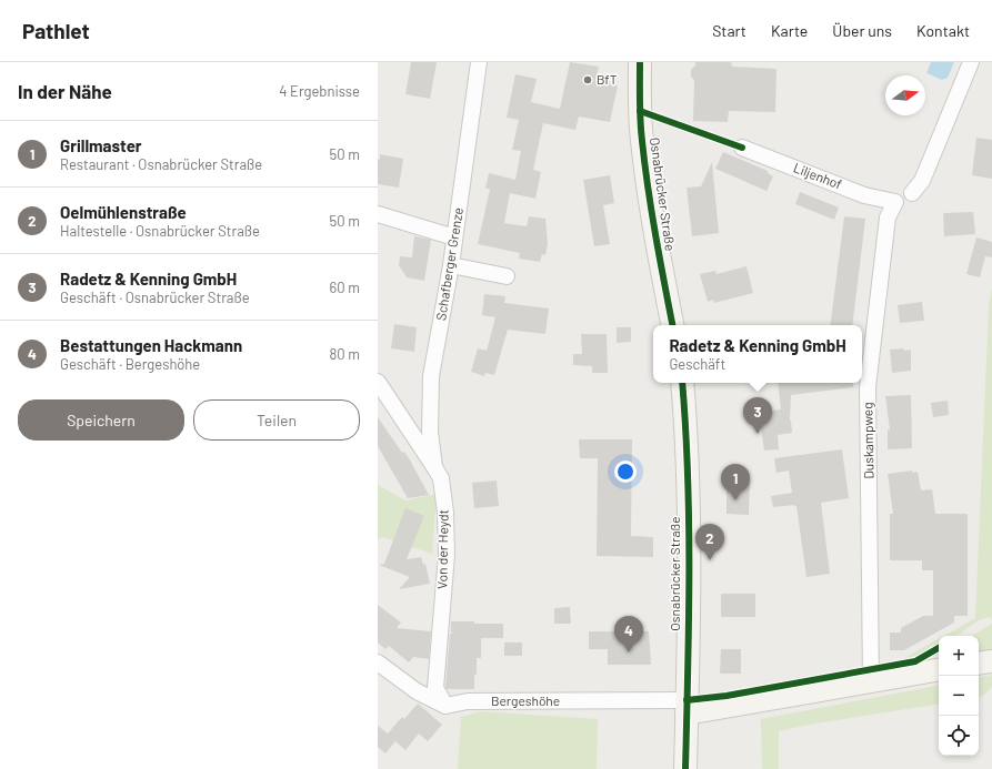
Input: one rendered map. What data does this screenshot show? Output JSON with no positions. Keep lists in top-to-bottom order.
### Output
{
  "streets": {
    "main road": ["Osnabrücker Straße"],
    "street": [
      "Liljenhof",
      "Schafberger Grenze",
      "Duskampweg",
      "Von der Heydt",
      "Bergeshöhe"
    ]
  },
  "crossings": [
    ["Liljenhof", "Duskampweg"],
    ["Osnabrücker Straße", "Bergeshöhe"],
    ["Schafberger Grenze", "Von der Heydt"],
    ["Von der Heydt", "Bergeshöhe"]
  ],
  "places": ["BfT"],
  "north": "right",
  "page": {
    "header": "Pathlet",
    "nav": [
      "Start",
      "Karte",
      "Über uns",
      "Kontakt"
    ],
    "heading": ["In der Nähe", "4 Ergebnisse"],
    "list": [
      {
        "mark": "1",
        "name": "Grillmaster",
        "note": "Restaurant · Osnabrücker Straße",
        "value": "50 m"
      },
      {
        "mark": "2",
        "name": "Oelmühlenstraße",
        "note": "Haltestelle · Osnabrücker Straße",
        "value": "50 m"
      },
      {
        "mark": "3",
        "name": "Radetz & Kenning GmbH",
        "note": "Geschäft · Osnabrücker Straße",
        "value": "60 m"
      },
      {
        "mark": "4",
        "name": "Bestattungen Hackmann",
        "note": "Geschäft · Bergeshöhe",
        "value": "80 m"
      }
    ],
    "popup": ["Radetz & Kenning GmbH", "Geschäft"],
    "buttons": ["Speichern", "Teilen"],
    "pins": [
      "3",
      "1",
      "2",
      "4"
    ],
    "map_buttons": ["+", "−"]
  }
}
